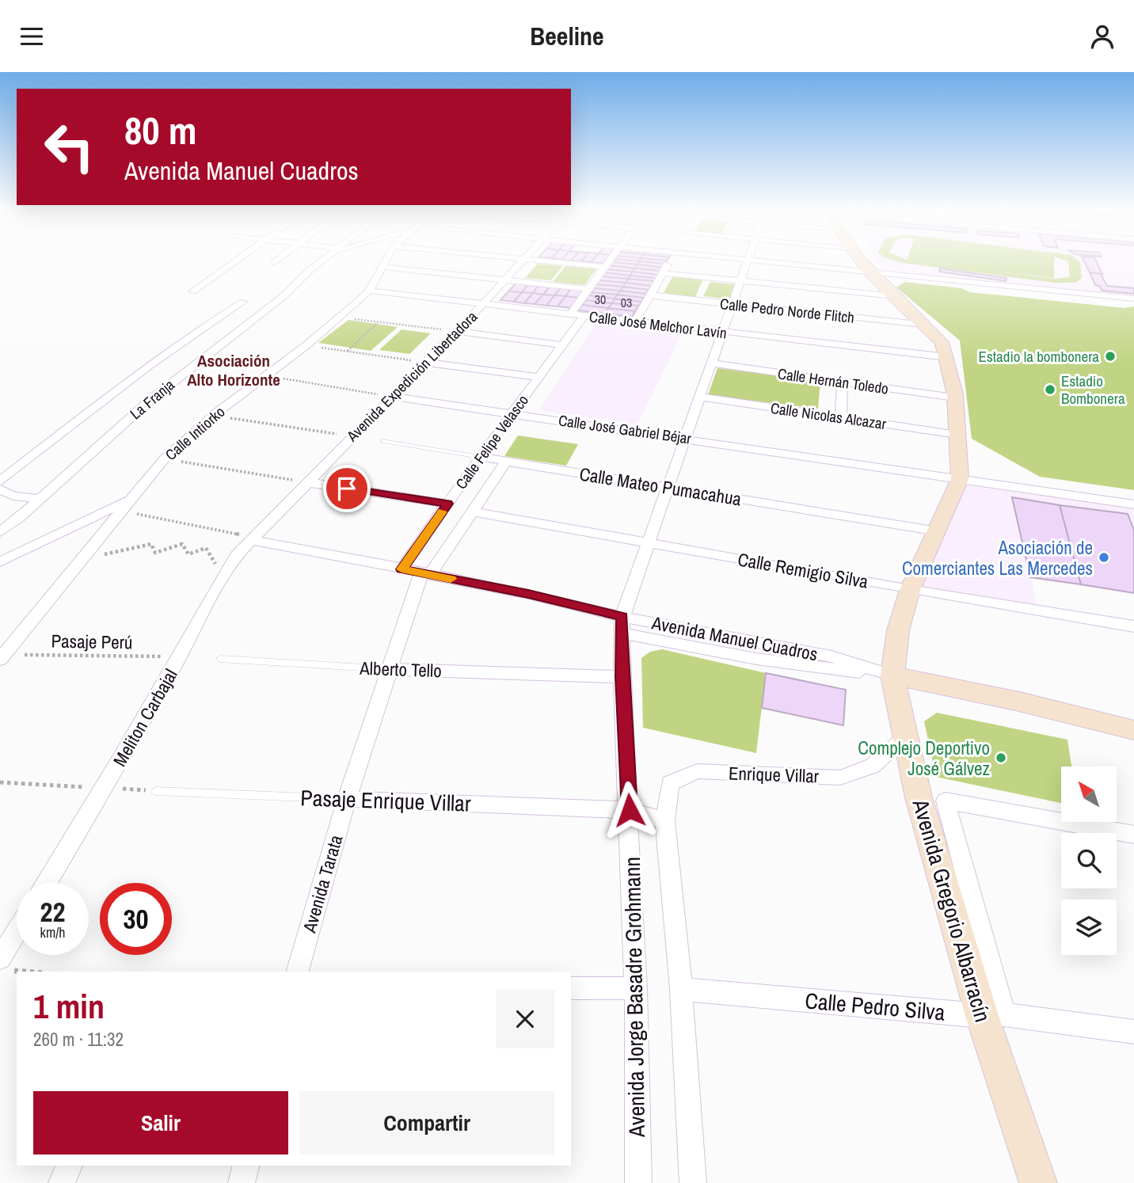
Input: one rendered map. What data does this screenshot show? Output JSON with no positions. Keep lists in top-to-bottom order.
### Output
{
  "streets": {
    "street": [
      "Calle Pedro Norde Flitch",
      "Calle José Melchor Lavín",
      "Avenida Expedición Libertadora",
      "Calle Hernán Toledo",
      "La Franja",
      "Calle Nicolas Alcazar",
      "Calle José Gabriel Béjar",
      "Calle Intiorko",
      "Calle Felipe Velasco",
      "Calle Mateo Pumacahua",
      "Calle Remigio Silva",
      "Avenida Manuel Cuadros",
      "Alberto Tello",
      "Meliton Carbajal",
      "Enrique Villar",
      "Pasaje Enrique Villar",
      "Avenida Tarata",
      "Avenida Gregorio Albarracín",
      "Avenida Jorge Basadre Grohmann",
      "Calle Pedro Silva"
    ],
    "path": ["Pasaje Perú"]
  },
  "crossings": [
    ["Calle Pedro Norde Flitch", "Avenida Jorge Basadre Grohmann"],
    ["Calle José Melchor Lavín", "Avenida Expedición Libertadora"],
    ["Calle José Melchor Lavín", "Calle Intiorko"],
    ["Calle José Melchor Lavín", "Calle Felipe Velasco"],
    ["Calle José Melchor Lavín", "Avenida Jorge Basadre Grohmann"],
    ["Avenida Expedición Libertadora", "Calle José Gabriel Béjar"],
    ["Avenida Expedición Libertadora", "Avenida Manuel Cuadros"],
    ["Avenida Expedición Libertadora", "Meliton Carbajal"],
    ["Calle Hernán Toledo", "Avenida Jorge Basadre Grohmann"],
    ["Calle Nicolas Alcazar", "Avenida Jorge Basadre Grohmann"],
    ["Calle José Gabriel Béjar", "Calle Felipe Velasco"],
    ["Calle José Gabriel Béjar", "Avenida Gregorio Albarracín"],
    ["Calle José Gabriel Béjar", "Avenida Jorge Basadre Grohmann"],
    ["Calle Intiorko", "Pasaje Perú"],
    ["Calle Felipe Velasco", "Calle Mateo Pumacahua"],
    ["Calle Felipe Velasco", "Calle Remigio Silva"],
    ["Calle Felipe Velasco", "Avenida Manuel Cuadros"],
    ["Calle Felipe Velasco", "Avenida Tarata"],
    ["Calle Mateo Pumacahua", "Avenida Gregorio Albarracín"],
    ["Calle Mateo Pumacahua", "Avenida Jorge Basadre Grohmann"],
    ["Calle Remigio Silva", "Avenida Gregorio Albarracín"],
    ["Calle Remigio Silva", "Avenida Jorge Basadre Grohmann"],
    ["Avenida Manuel Cuadros", "Meliton Carbajal"],
    ["Avenida Manuel Cuadros", "Avenida Tarata"],
    ["Avenida Manuel Cuadros", "Avenida Gregorio Albarracín"],
    ["Avenida Manuel Cuadros", "Avenida Jorge Basadre Grohmann"],
    ["Pasaje Perú", "Meliton Carbajal"],
    ["Alberto Tello", "Avenida Tarata"],
    ["Alberto Tello", "Avenida Jorge Basadre Grohmann"],
    ["Enrique Villar", "Pasaje Enrique Villar"],
    ["Enrique Villar", "Avenida Gregorio Albarracín"],
    ["Enrique Villar", "Avenida Jorge Basadre Grohmann"],
    ["Pasaje Enrique Villar", "Avenida Tarata"],
    ["Pasaje Enrique Villar", "Avenida Jorge Basadre Grohmann"],
    ["Avenida Gregorio Albarracín", "Calle Pedro Silva"],
    ["Avenida Jorge Basadre Grohmann", "Calle Pedro Silva"]
  ],
  "districts": ["Asociación Alto Horizonte"],
  "places": [
    "Estadio la bombonera",
    "Estadio Bombonera",
    "Asociación de Comerciantes Las Mercedes",
    "Complejo Deportivo José Gálvez"
  ],
  "house_numbers": ["30", "03"],
  "north": "top left",
  "page": {
    "header": "Beeline",
    "turn": ["80 m", "Avenida Manuel Cuadros"],
    "speed": "22 km/h",
    "limit": "30",
    "heading": ["1 min", "260 m · 11:32"],
    "buttons": ["Salir", "Compartir"]
  }
}
